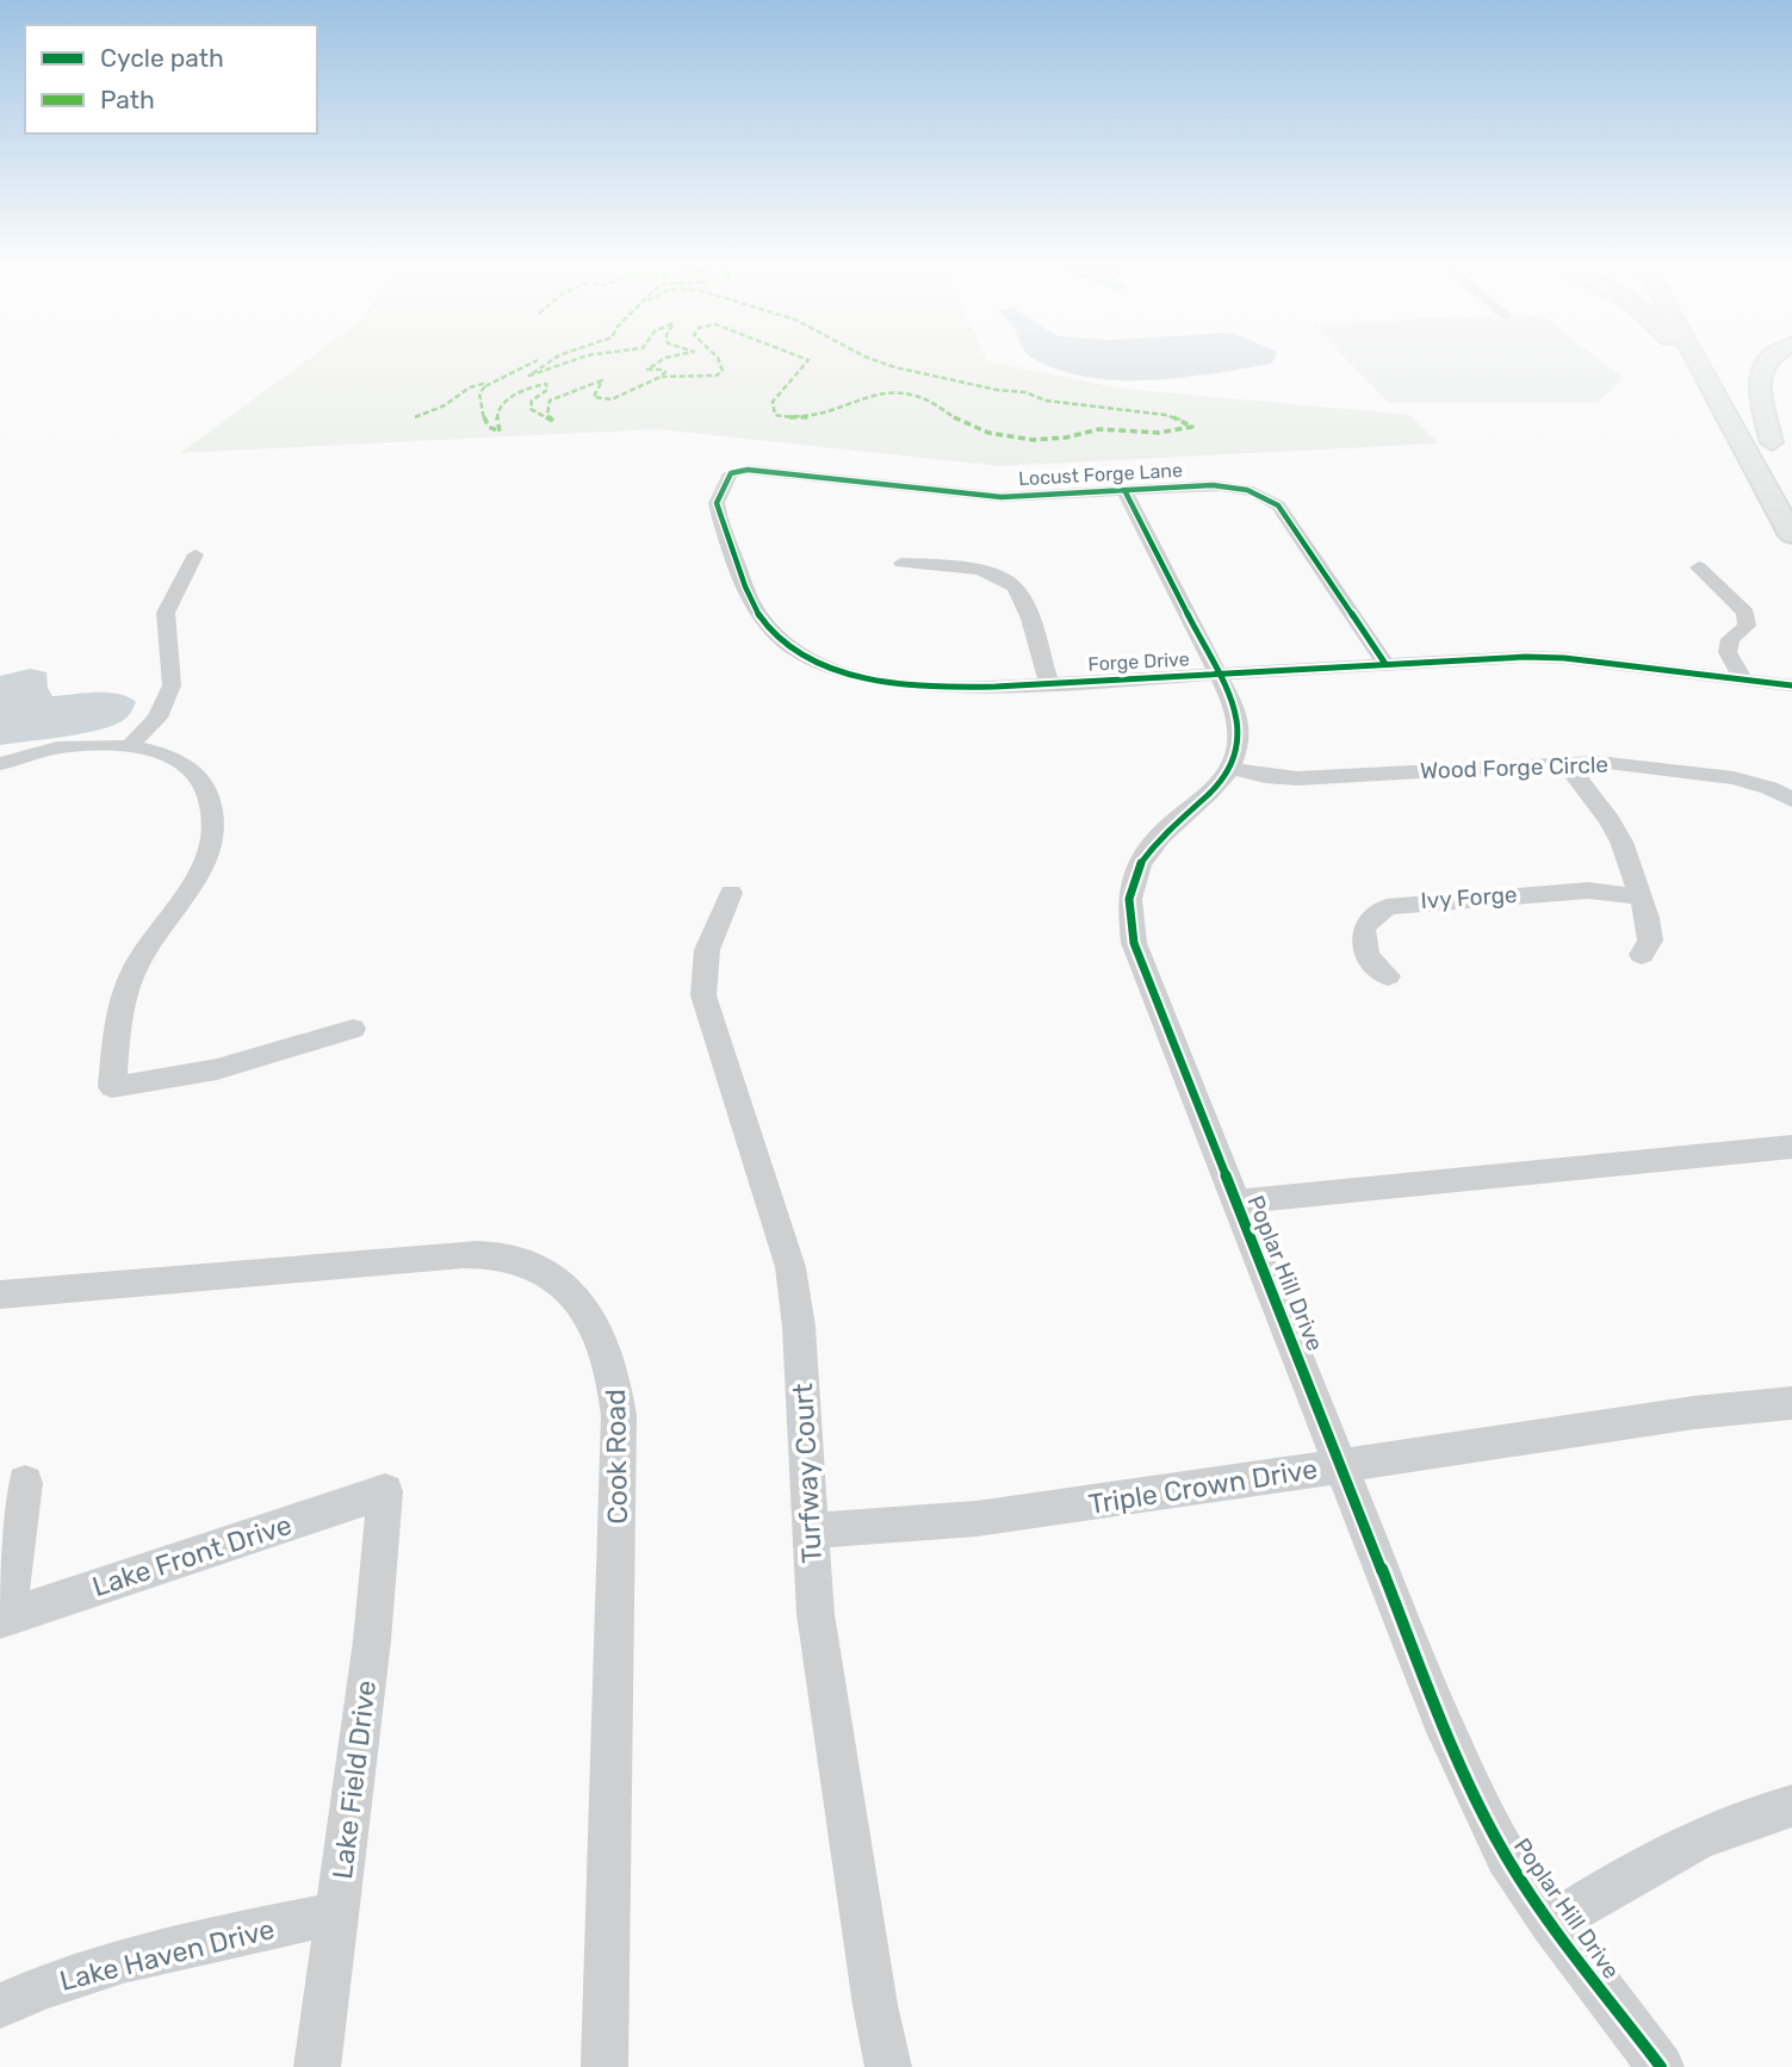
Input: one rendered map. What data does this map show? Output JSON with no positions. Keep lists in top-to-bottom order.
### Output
{
  "streets": {
    "street": [
      "Locust Forge Lane",
      "Forge Drive",
      "Wood Forge Circle",
      "Ivy Forge",
      "Poplar Hill Drive",
      "Cook Road",
      "Turfway Court",
      "Triple Crown Drive",
      "Lake Front Drive",
      "Lake Field Drive",
      "Lake Haven Drive"
    ]
  },
  "crossings": [
    ["Locust Forge Lane", "Forge Drive"],
    ["Locust Forge Lane", "Poplar Hill Drive"],
    ["Forge Drive", "Poplar Hill Drive"],
    ["Wood Forge Circle", "Poplar Hill Drive"],
    ["Poplar Hill Drive", "Triple Crown Drive"],
    ["Turfway Court", "Triple Crown Drive"],
    ["Lake Front Drive", "Lake Field Drive"],
    ["Lake Field Drive", "Lake Haven Drive"]
  ],
  "legend": ["Cycle path", "Path"]
}
